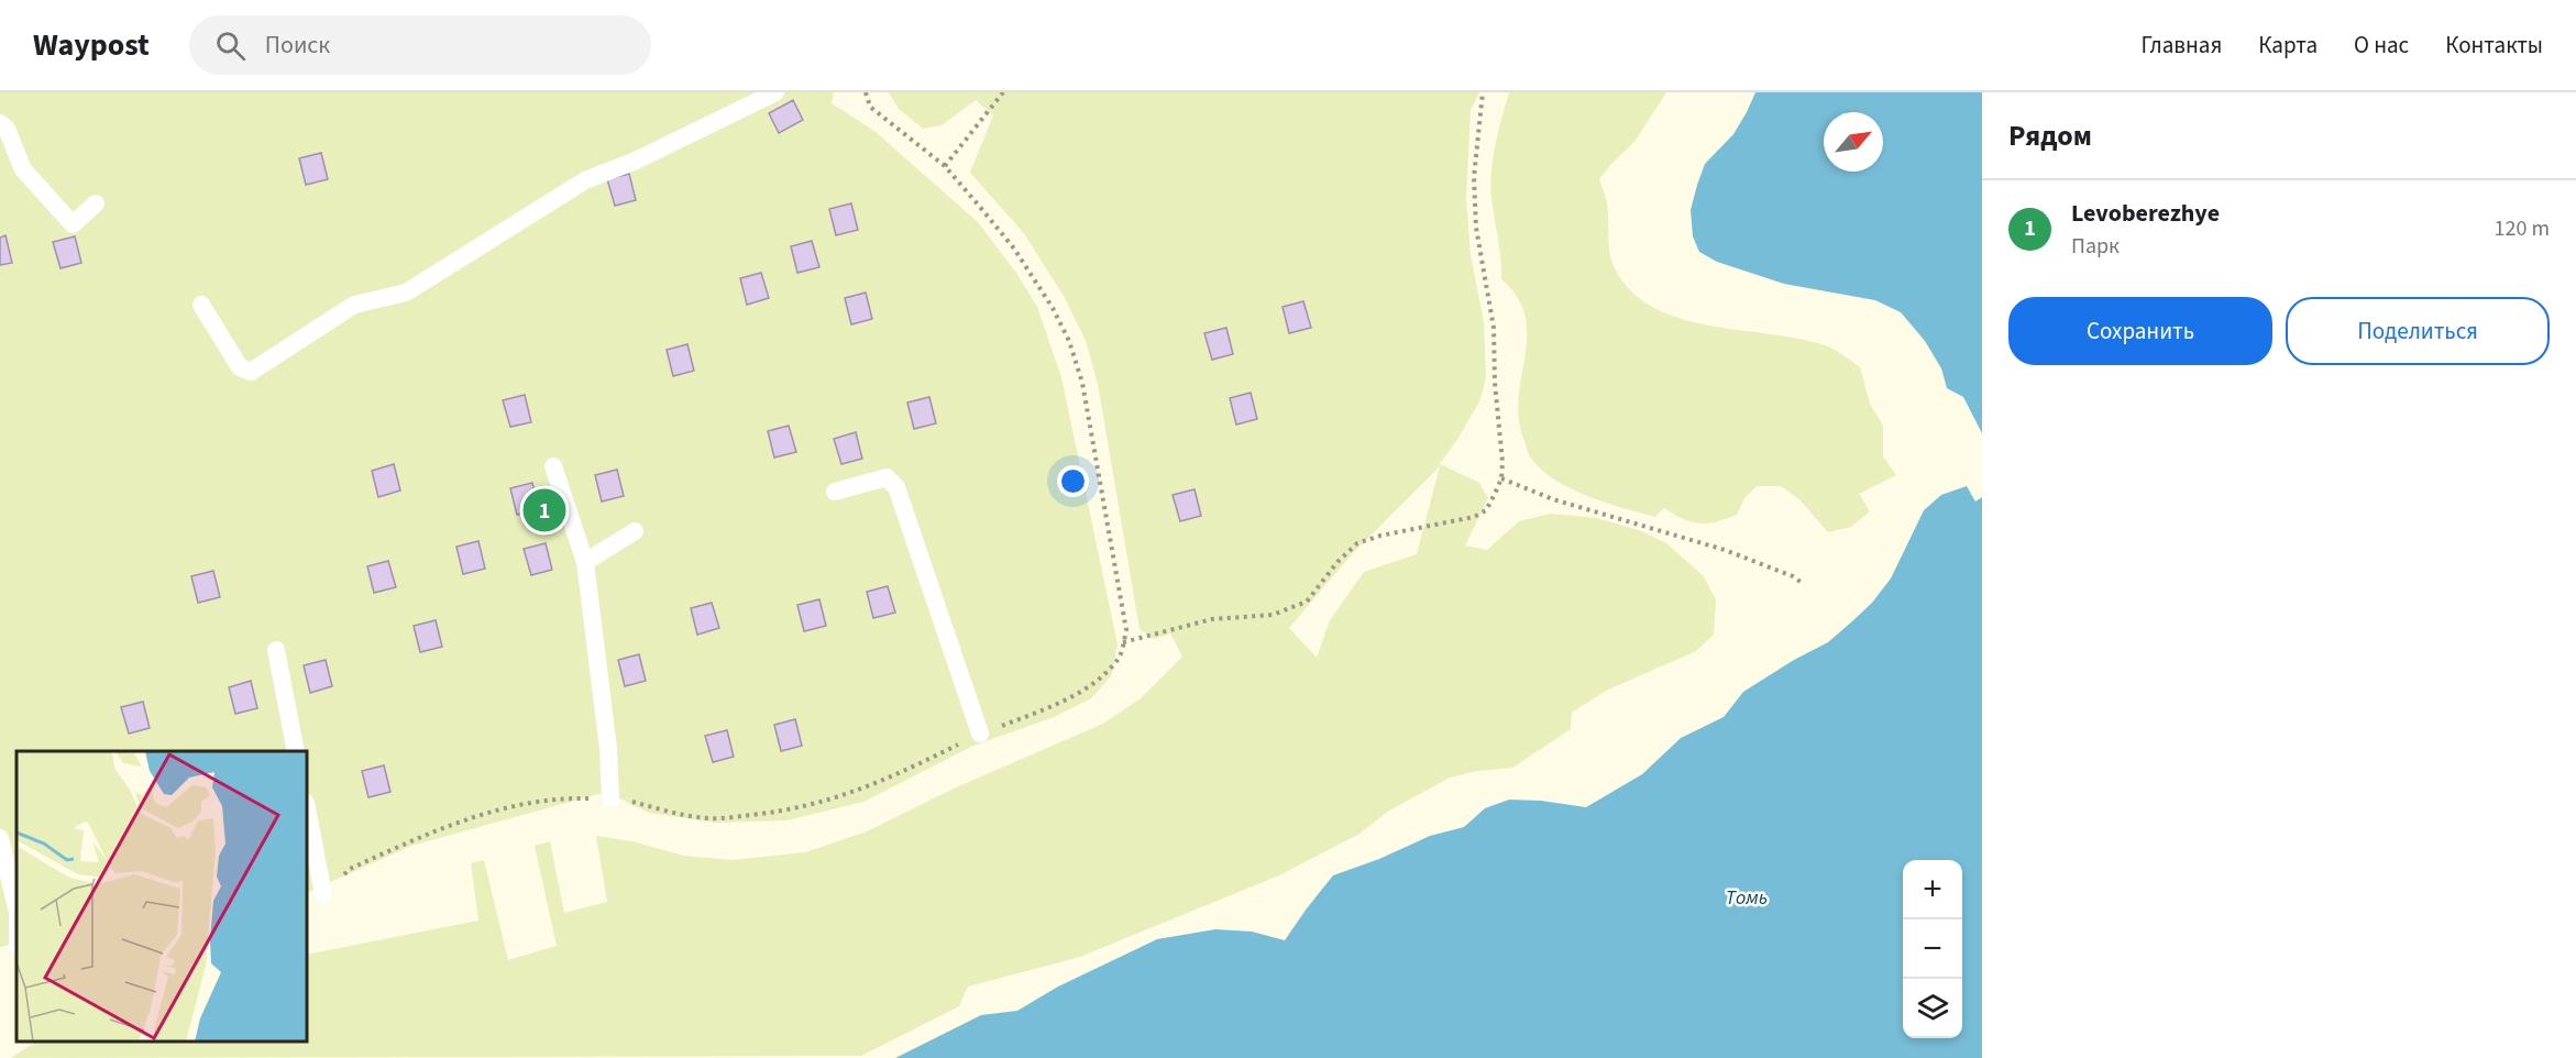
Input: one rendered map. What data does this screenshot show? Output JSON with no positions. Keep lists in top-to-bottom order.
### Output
{
  "water": ["Томь"],
  "north": "top right",
  "page": {
    "header": "Waypost",
    "search": "Поиск",
    "nav": [
      "Главная",
      "Карта",
      "О нас",
      "Контакты"
    ],
    "heading": "Рядом",
    "list": [
      {
        "mark": "1",
        "name": "Levoberezhye",
        "note": "Парк",
        "value": "120 m"
      }
    ],
    "buttons": ["Сохранить", "Поделиться"],
    "pins": "1",
    "map_buttons": ["+", "−"]
  }
}
